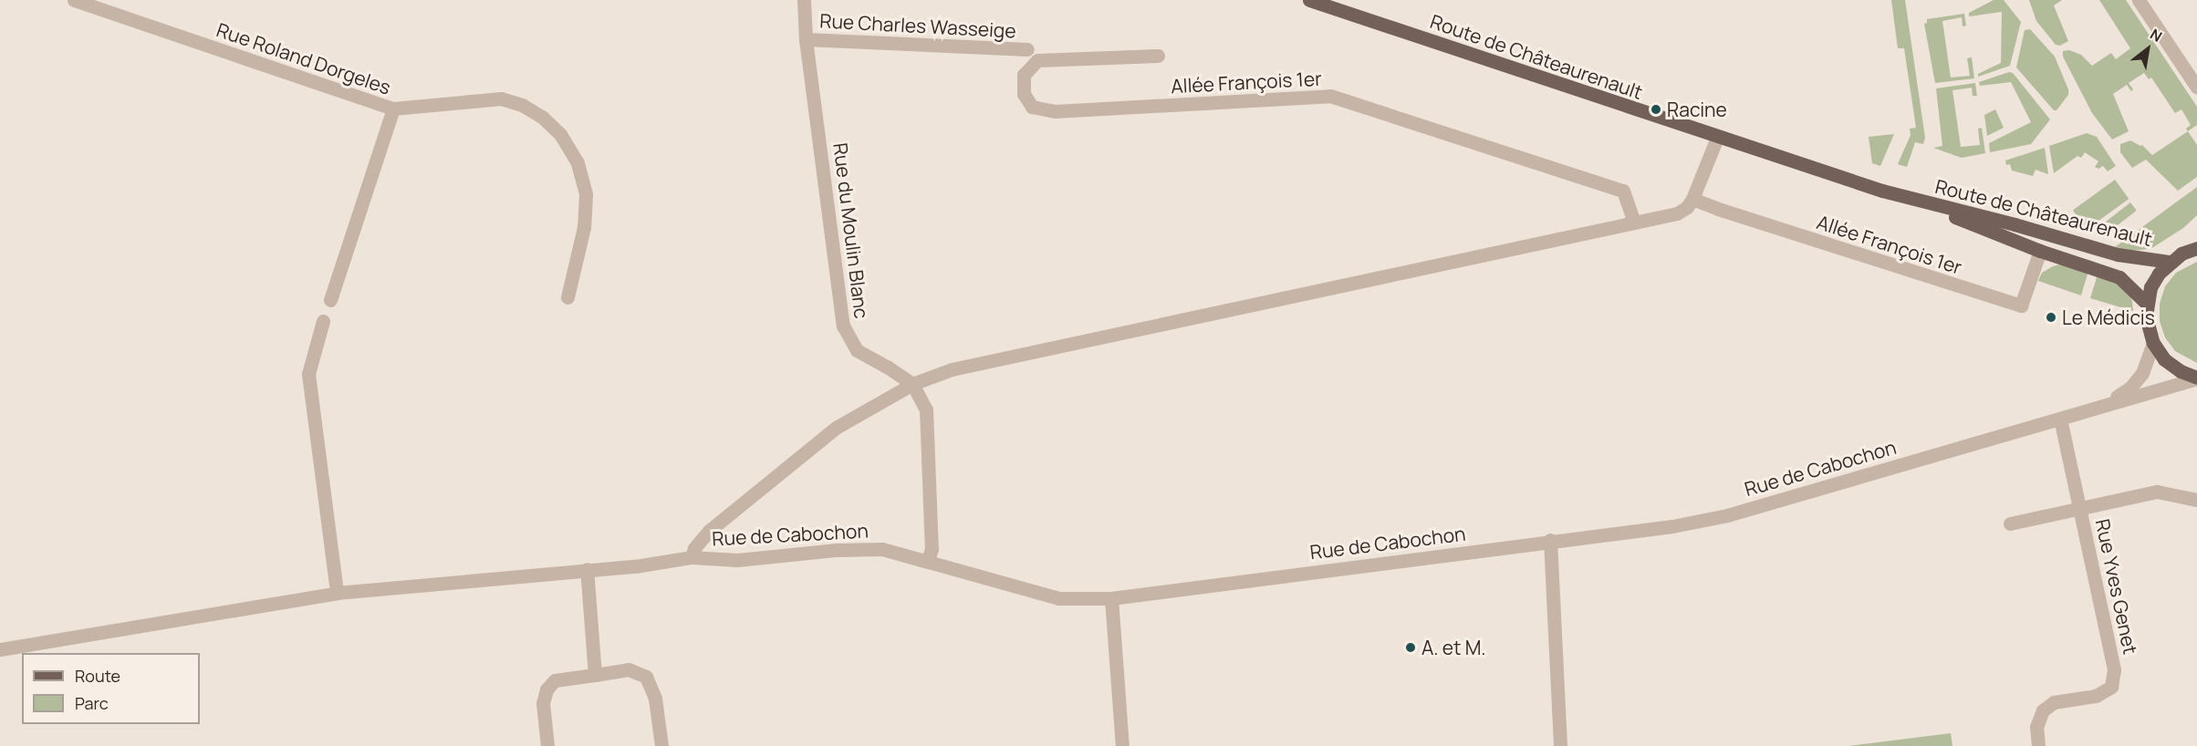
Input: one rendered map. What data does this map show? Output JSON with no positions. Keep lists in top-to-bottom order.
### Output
{
  "streets": {
    "main road": ["Route de Châteaurenault"],
    "street": [
      "Rue Charles Wasseige",
      "Rue Roland Dorgeles",
      "Allée François 1er",
      "Rue du Moulin Blanc",
      "Rue de Cabochon",
      "Rue Yves Genet"
    ]
  },
  "crossings": [
    ["Rue Charles Wasseige", "Rue du Moulin Blanc"],
    ["Route de Châteaurenault", "Allée François 1er"],
    ["Rue du Moulin Blanc", "Rue de Cabochon"],
    ["Rue de Cabochon", "Rue Yves Genet"]
  ],
  "places": ["Racine", "Le Médicis", "A. et M."],
  "legend": ["Route", "Parc"],
  "north": "top right"
}
